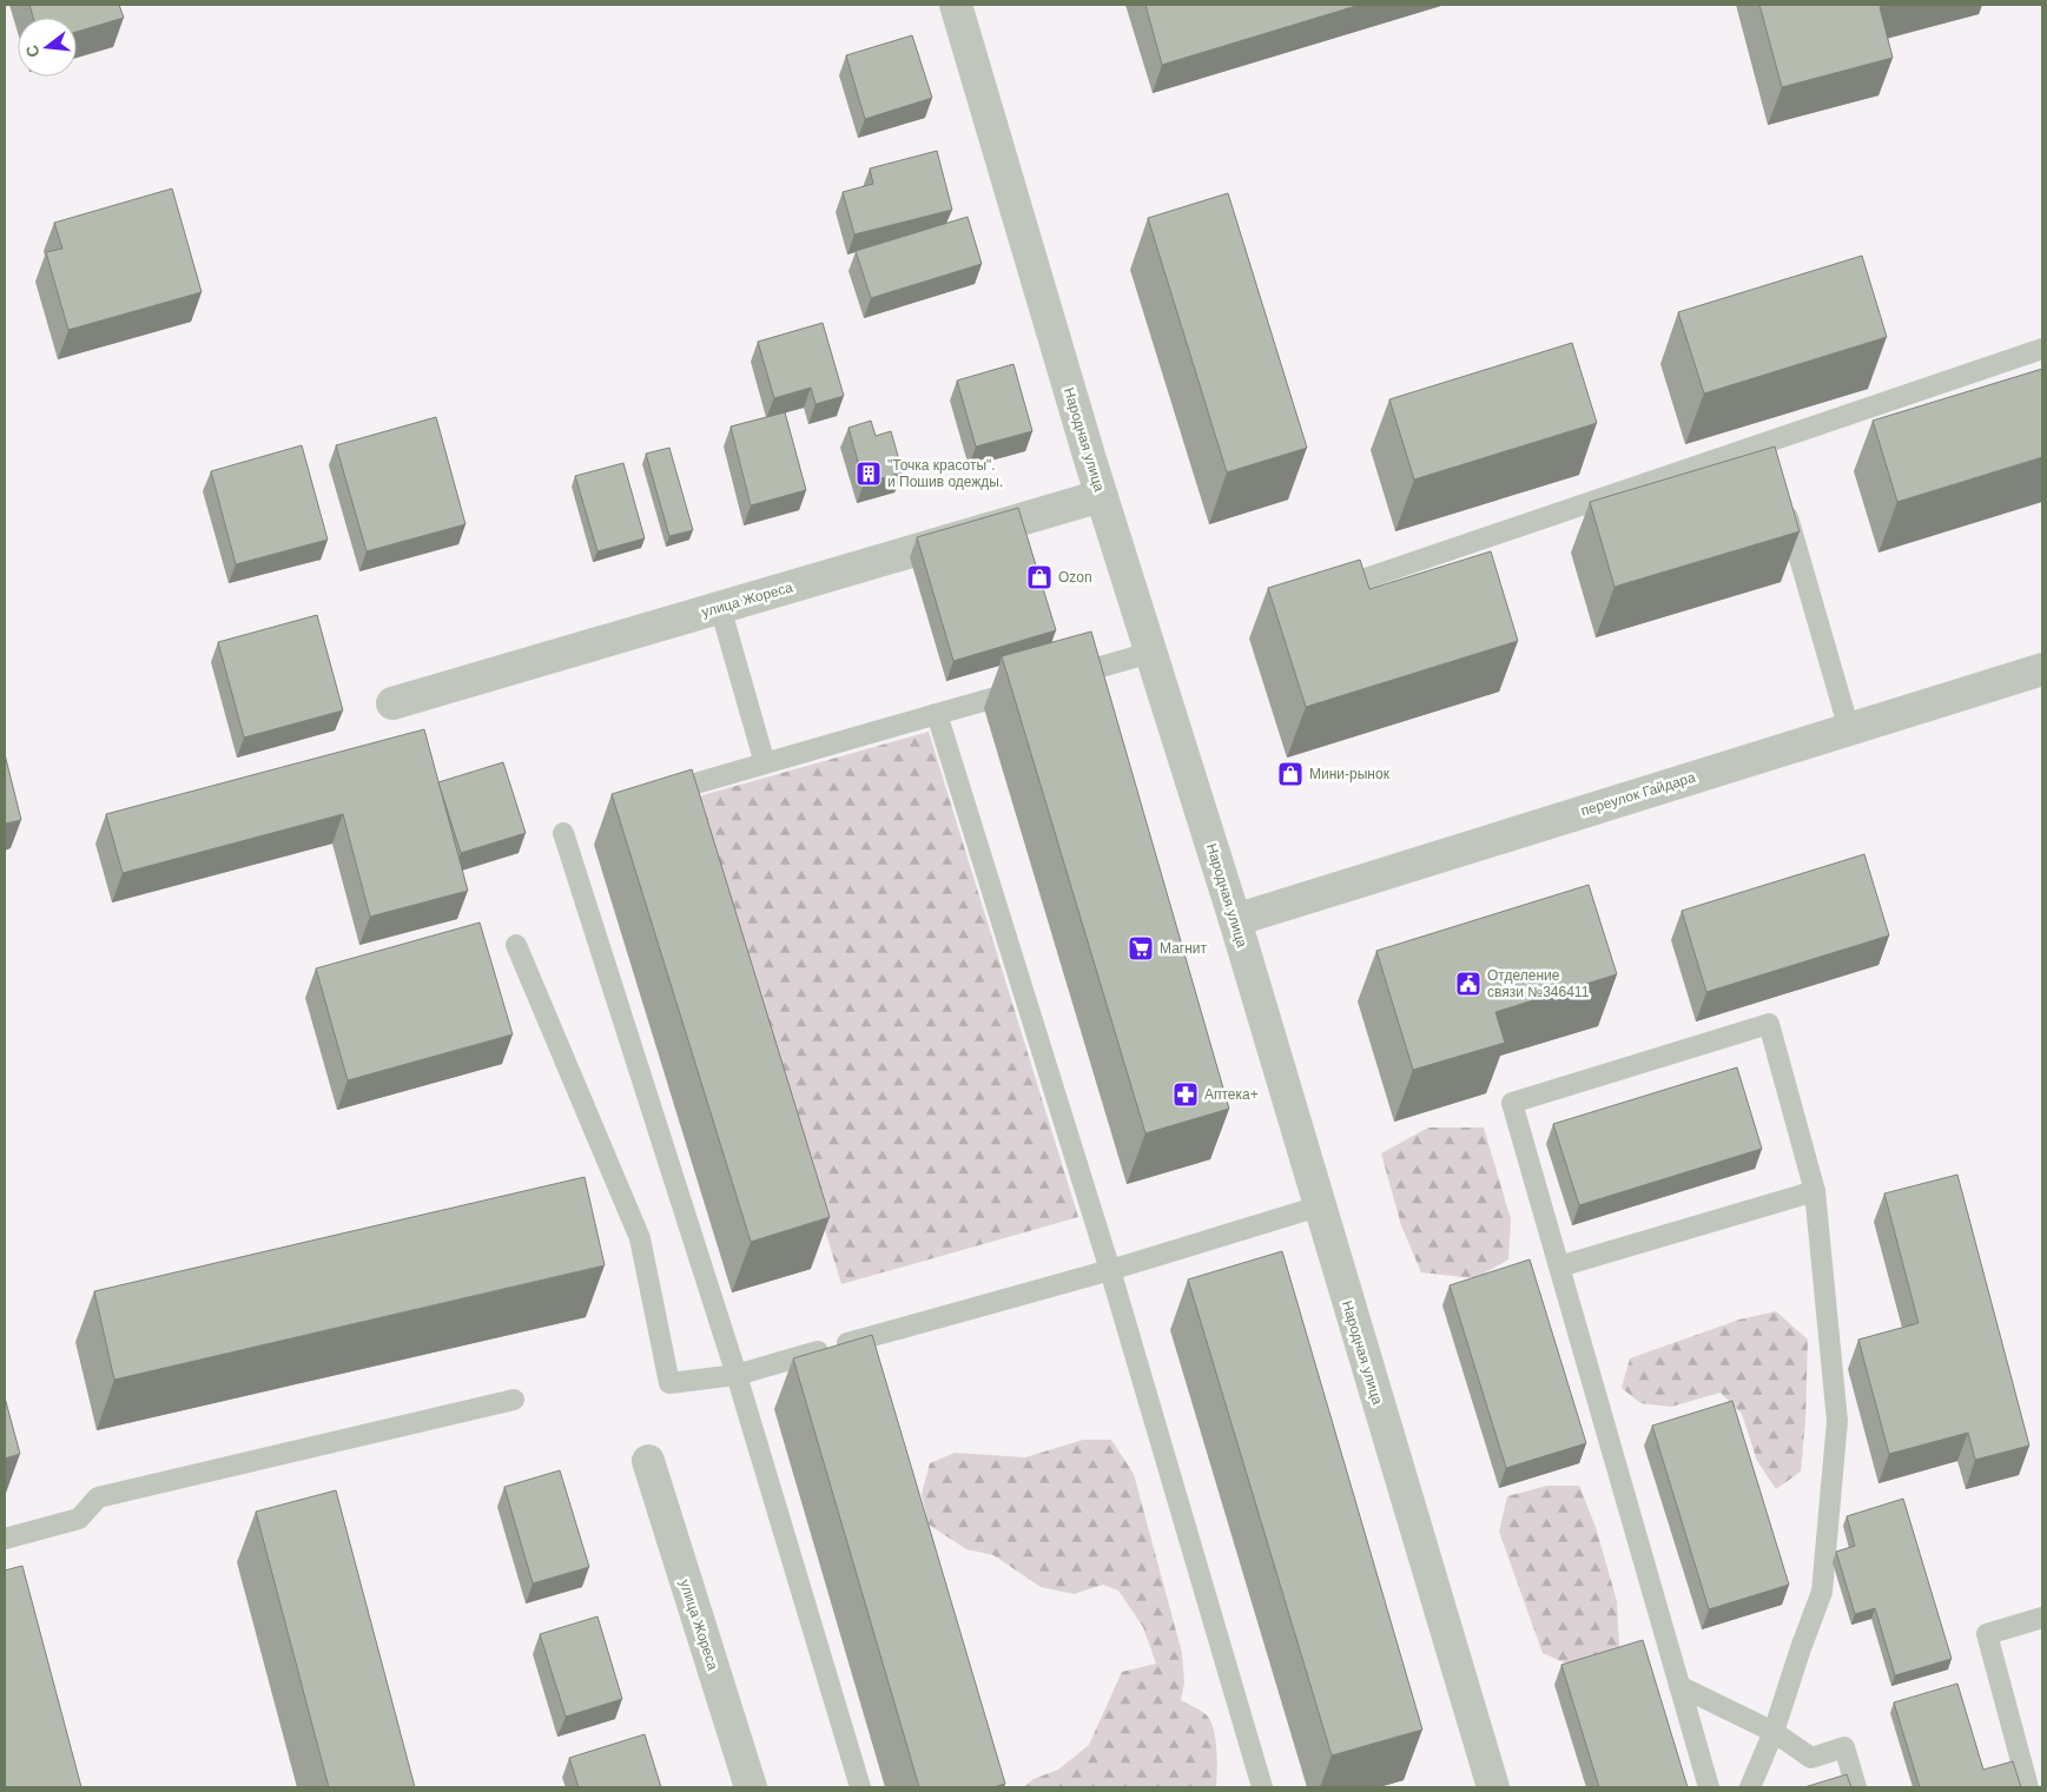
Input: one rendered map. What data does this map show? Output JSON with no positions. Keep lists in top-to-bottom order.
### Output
{
  "streets": {
    "street": ["Народная улица", "улица Жореса", "переулок Гайдара"]
  },
  "crossings": [
    ["Народная улица", "улица Жореса"],
    ["Народная улица", "переулок Гайдара"]
  ],
  "places": {
    "building": ["\"Точка красоты\". и Пошив одежды."],
    "shop": ["Ozon", "Мини-рынок"],
    "supermarket": ["Магнит"],
    "public building": ["Отделение связи №346411"],
    "pharmacy": ["Аптека+"]
  },
  "north": "left"
}
